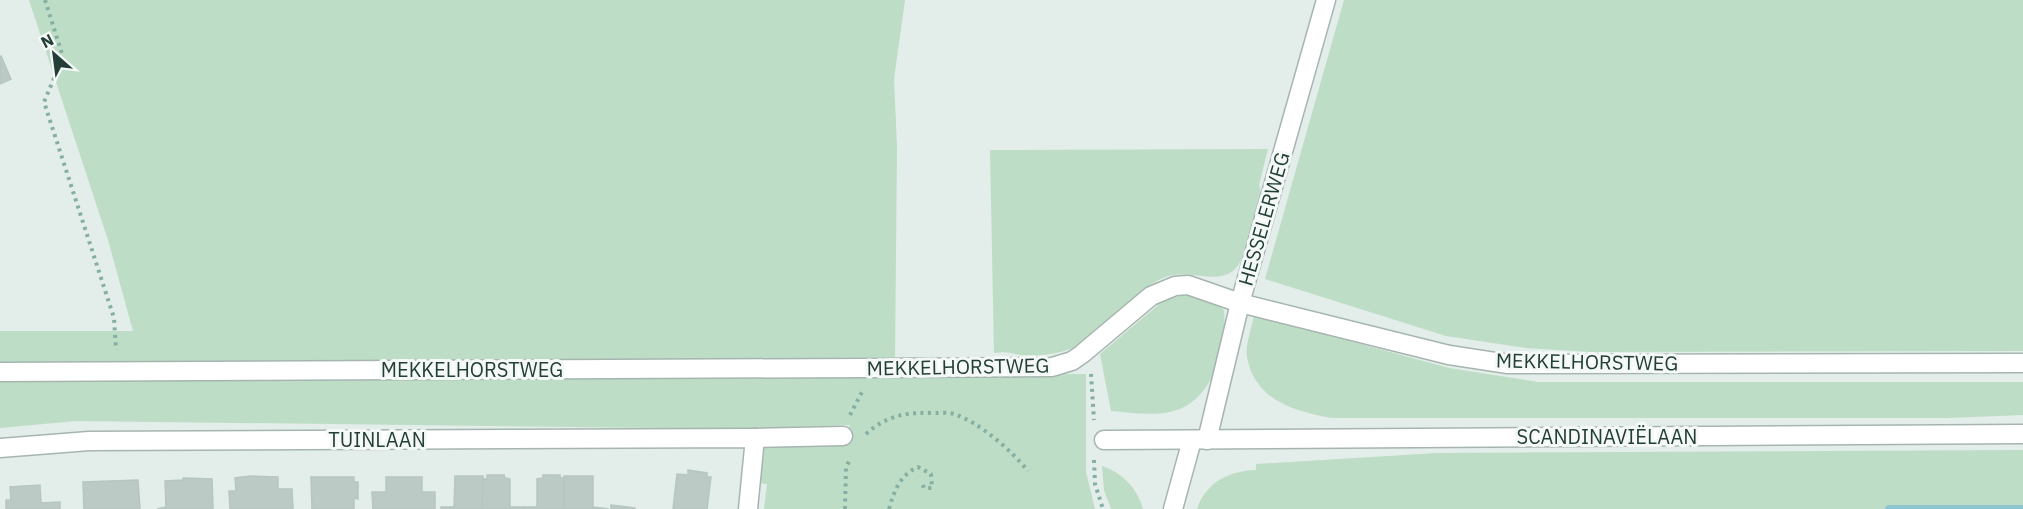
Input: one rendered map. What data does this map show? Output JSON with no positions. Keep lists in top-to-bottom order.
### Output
{
  "streets": {
    "street": [
      "HESSELERWEG",
      "MEKKELHORSTWEG",
      "SCANDINAVIËLAAN",
      "TUINLAAN"
    ]
  },
  "crossings": [
    ["HESSELERWEG", "MEKKELHORSTWEG"],
    ["HESSELERWEG", "SCANDINAVIËLAAN"]
  ],
  "north": "top left"
}
